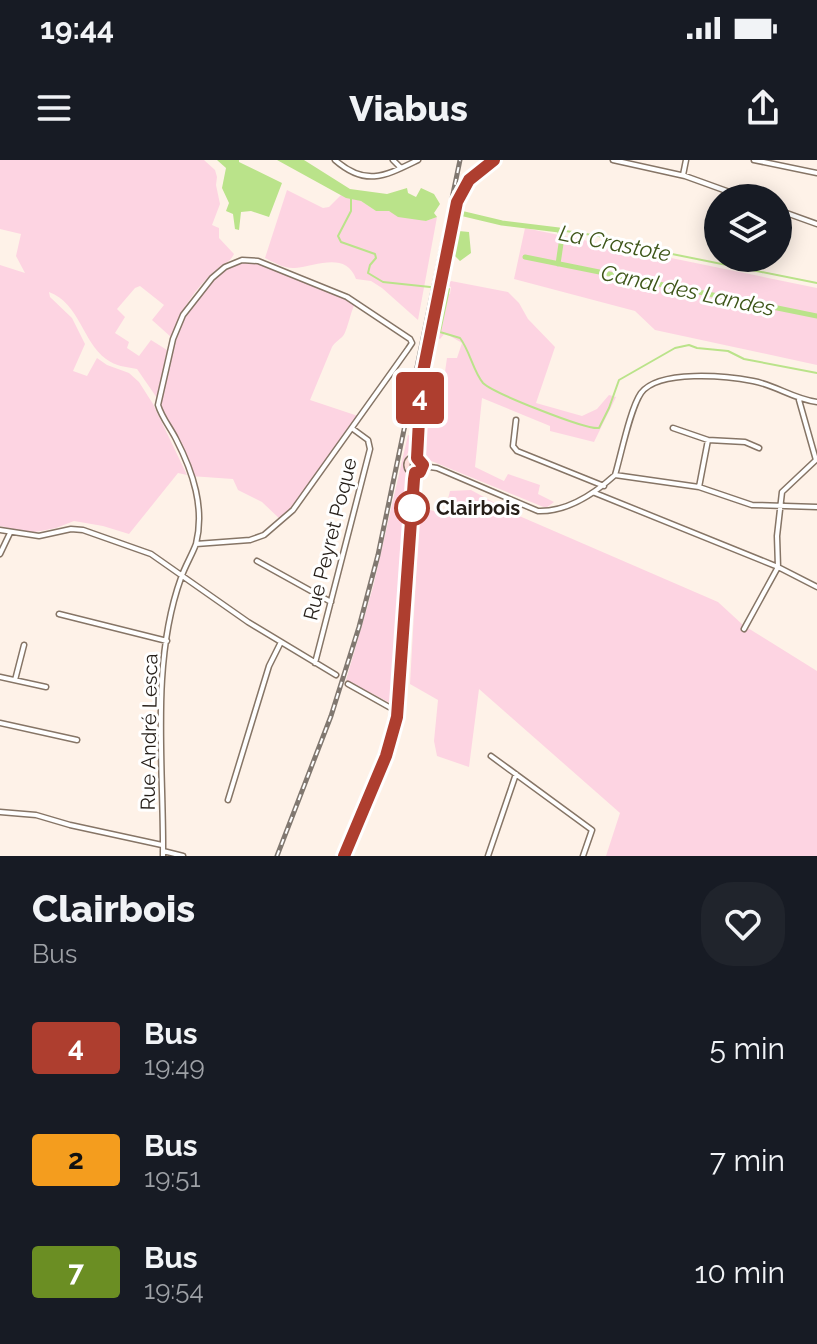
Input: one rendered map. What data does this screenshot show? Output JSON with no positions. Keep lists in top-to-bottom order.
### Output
{
  "streets": {
    "street": ["Rue Peyret Poque", "Rue André Lesca"]
  },
  "crossings": [
    ["Rue Peyret Poque", "Rue André Lesca"]
  ],
  "water": ["La Crastote", "Canal des Landes"],
  "places": ["Clairbois"],
  "lines": ["bus line 4"],
  "page": {
    "status": "19:44",
    "header": "Viabus",
    "on_map": "4",
    "heading": ["Clairbois", "Bus"],
    "list": [
      {
        "mark": "4",
        "name": "Bus",
        "note": "19:49",
        "value": "5 min"
      },
      {
        "mark": "2",
        "name": "Bus",
        "note": "19:51",
        "value": "7 min"
      },
      {
        "mark": "7",
        "name": "Bus",
        "note": "19:54",
        "value": "10 min"
      }
    ]
  }
}
